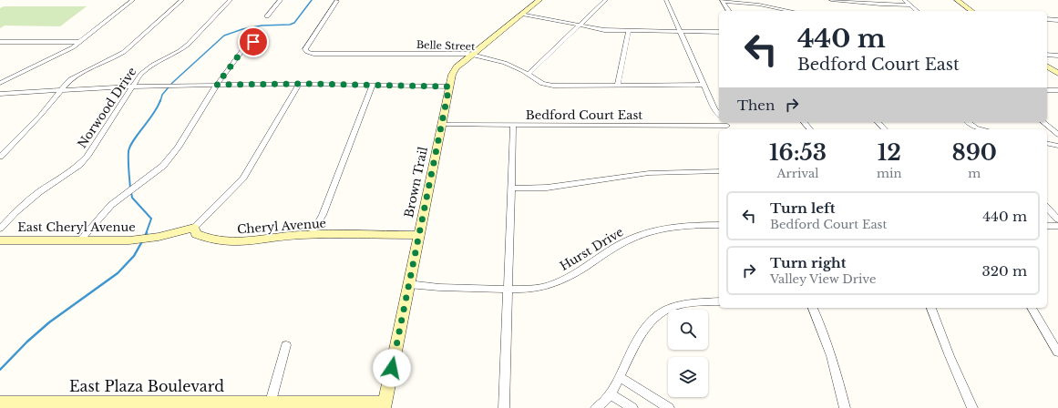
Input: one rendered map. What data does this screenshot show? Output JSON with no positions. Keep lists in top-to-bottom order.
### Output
{
  "streets": {
    "street": [
      "Belle Street",
      "Norwood Drive",
      "Bedford Court East",
      "Brown Trail",
      "Cheryl Avenue",
      "East Cheryl Avenue",
      "Hurst Drive",
      "East Plaza Boulevard"
    ]
  },
  "crossings": [
    ["Belle Street", "Brown Trail"],
    ["Bedford Court East", "Brown Trail"],
    ["Brown Trail", "Cheryl Avenue"],
    ["Brown Trail", "Hurst Drive"],
    ["Brown Trail", "East Plaza Boulevard"],
    ["Cheryl Avenue", "East Cheryl Avenue"]
  ],
  "page": {
    "turn": ["440 m", "Bedford Court East"],
    "then": "Then",
    "eta": [
      "16:53",
      "Arrival",
      "12",
      "min",
      "890",
      "m"
    ],
    "list": [
      {
        "name": "Turn left",
        "note": "Bedford Court East",
        "value": "440 m"
      },
      {
        "name": "Turn right",
        "note": "Valley View Drive",
        "value": "320 m"
      }
    ]
  }
}
